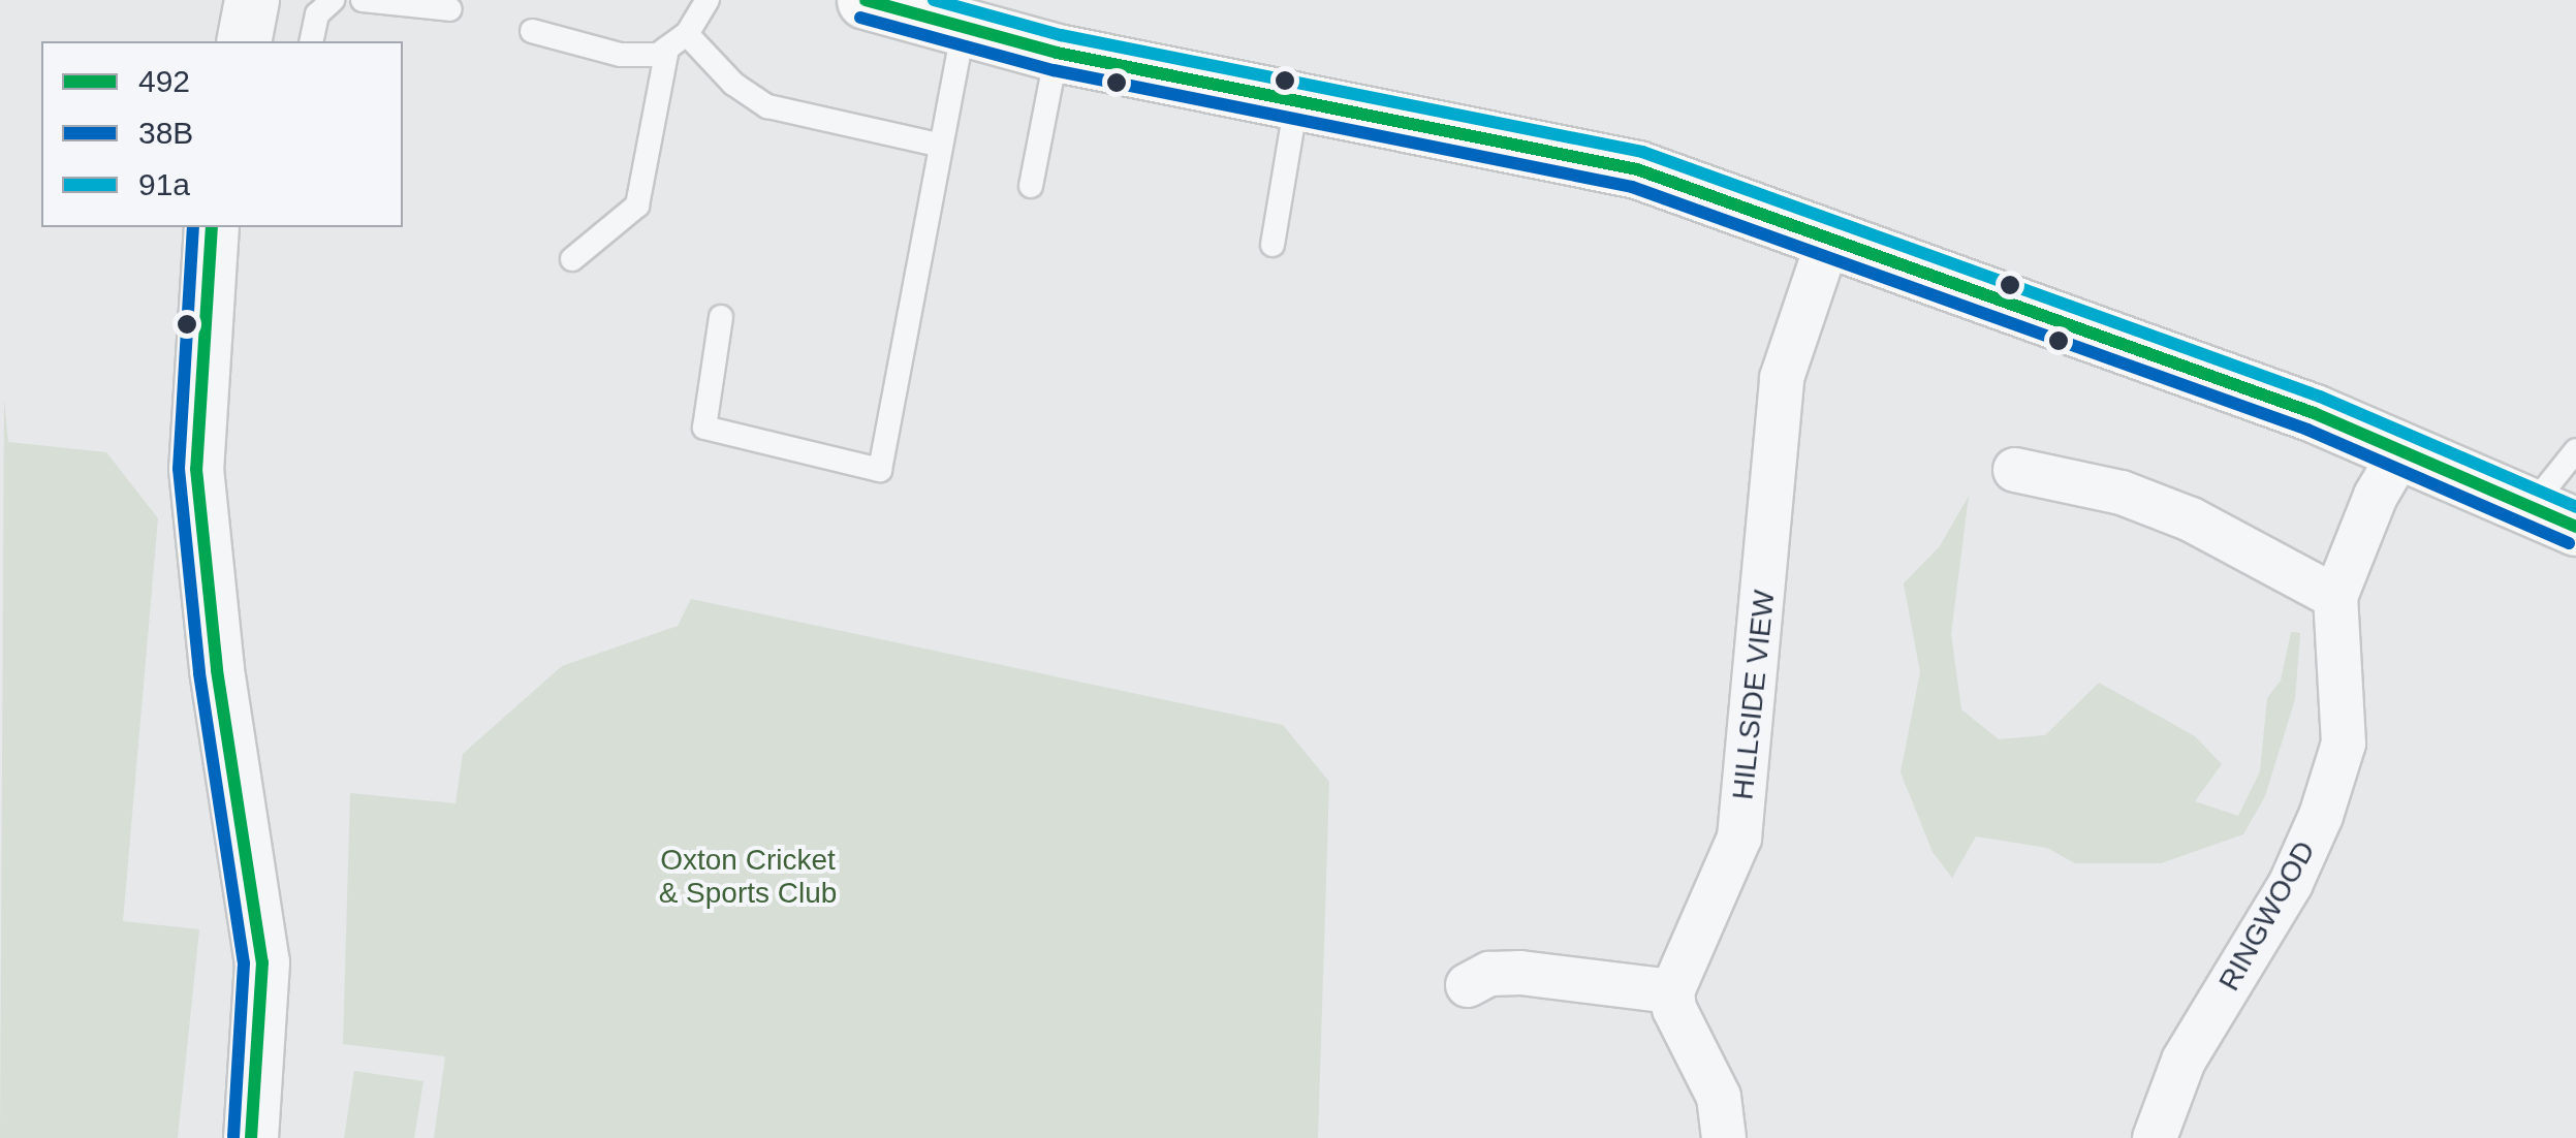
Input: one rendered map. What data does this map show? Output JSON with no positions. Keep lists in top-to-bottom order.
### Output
{
  "streets": {
    "street": ["HILLSIDE VIEW", "RINGWOOD"]
  },
  "parks": ["Oxton Cricket & Sports Club"],
  "lines": ["transit line 492", "transit line 91a", "transit line 38B"],
  "legend": ["492", "38B", "91a"]
}
